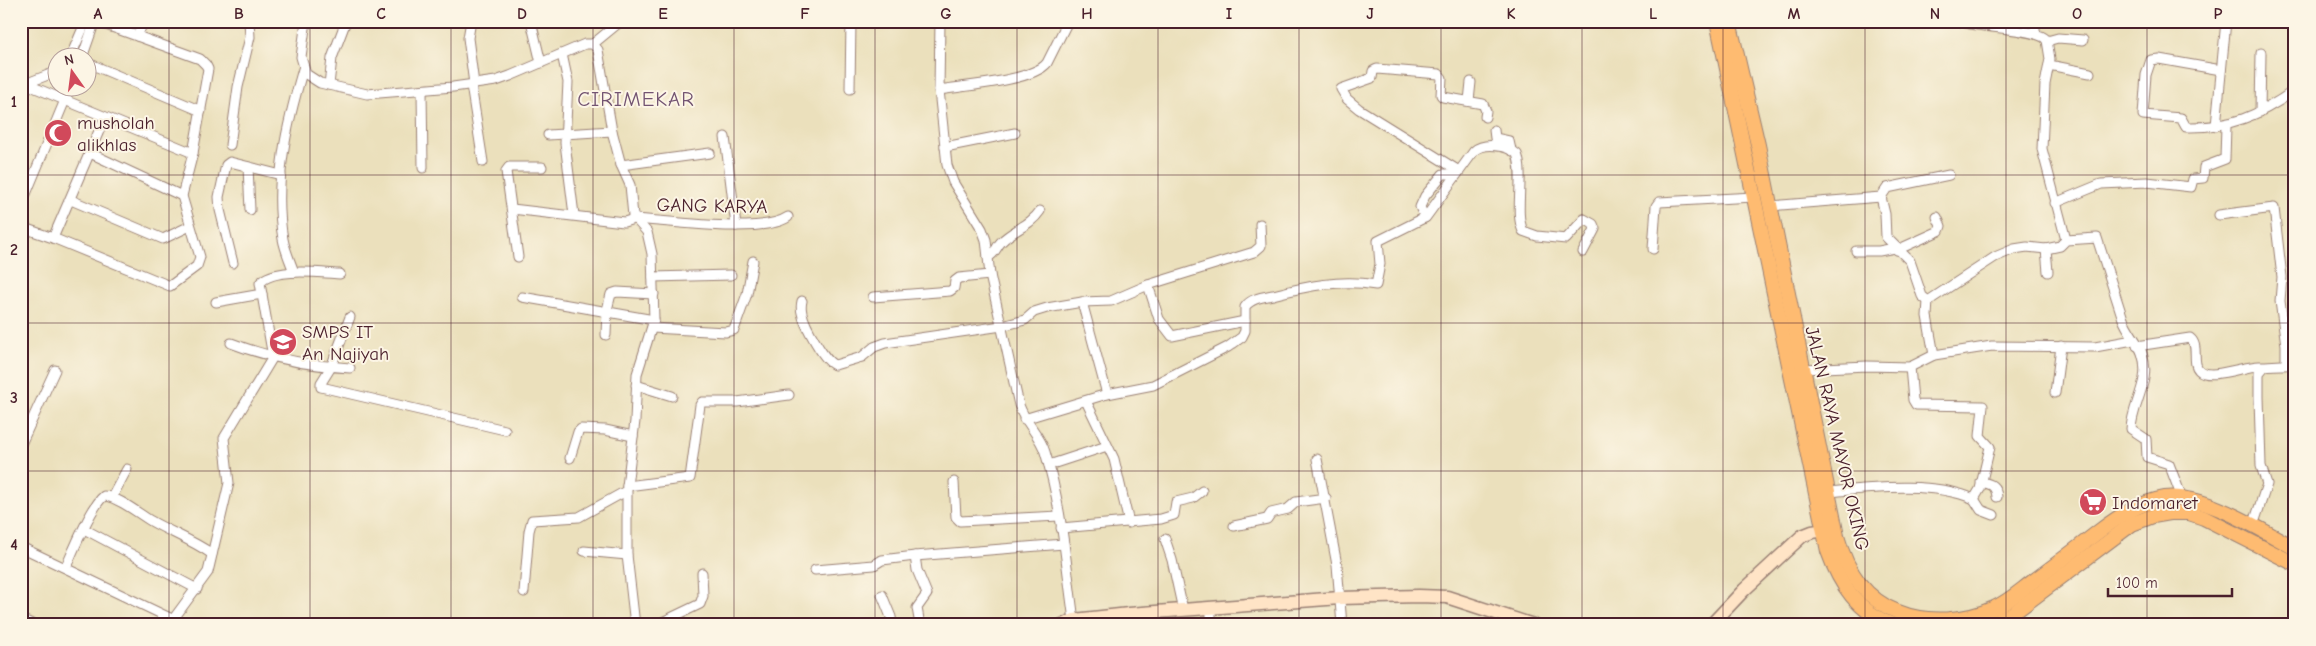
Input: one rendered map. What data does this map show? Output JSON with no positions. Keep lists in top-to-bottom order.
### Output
{
  "streets": {
    "main road": ["JALAN RAYA MAYOR OKING"],
    "street": ["GANG KARYA"]
  },
  "districts": ["CIRIMEKAR"],
  "places": {
    "mosque": ["musholah alikhlas"],
    "school or university": ["SMPS IT An Najiyah"],
    "supermarket": ["Indomaret"]
  },
  "scale_bar": "100 m",
  "north": "top",
  "grid": {
    "columns": [
      "A",
      "B",
      "C",
      "D",
      "E",
      "F",
      "G",
      "H",
      "I",
      "J",
      "K",
      "L",
      "M",
      "N",
      "O",
      "P"
    ],
    "rows": [
      "1",
      "2",
      "3",
      "4"
    ]
  }
}
